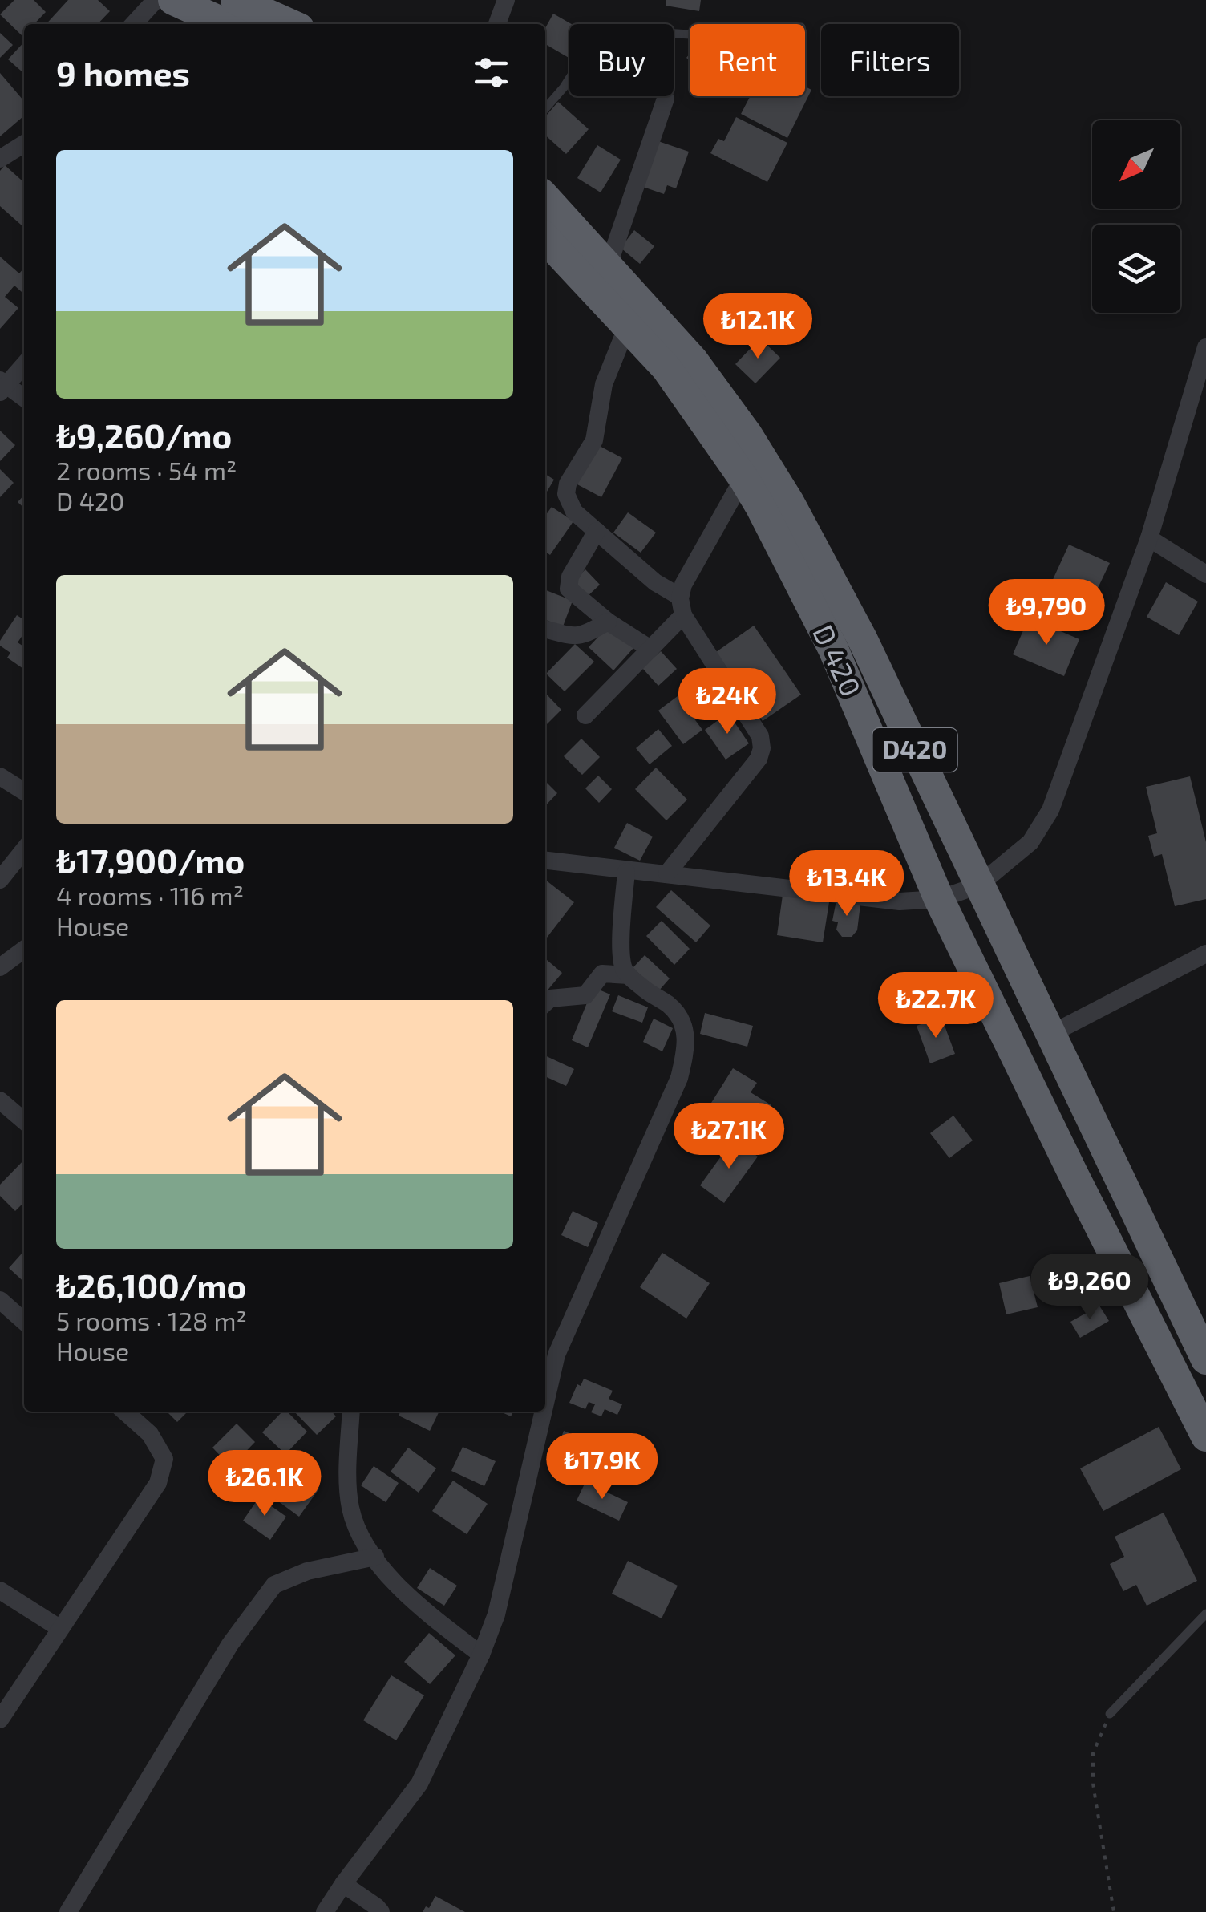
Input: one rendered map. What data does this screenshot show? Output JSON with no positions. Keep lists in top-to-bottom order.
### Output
{
  "streets": {
    "highway": ["D 420", "D420"]
  },
  "north": "bottom left",
  "page": {
    "chip": ["Buy", "Rent", "Filters"],
    "heading": "9 homes",
    "list": [
      {
        "name": "₺9,260/mo",
        "note": "2 rooms · 54 m² · D 420"
      },
      {
        "name": "₺17,900/mo",
        "note": "4 rooms · 116 m² · House"
      },
      {
        "name": "₺26,100/mo",
        "note": "5 rooms · 128 m² · House"
      }
    ],
    "price": [
      "₺12.1K",
      "₺9,790",
      "₺24K",
      "₺13.4K",
      "₺22.7K",
      "₺27.1K",
      "₺9,260",
      "₺17.9K",
      "₺26.1K"
    ]
  }
}
